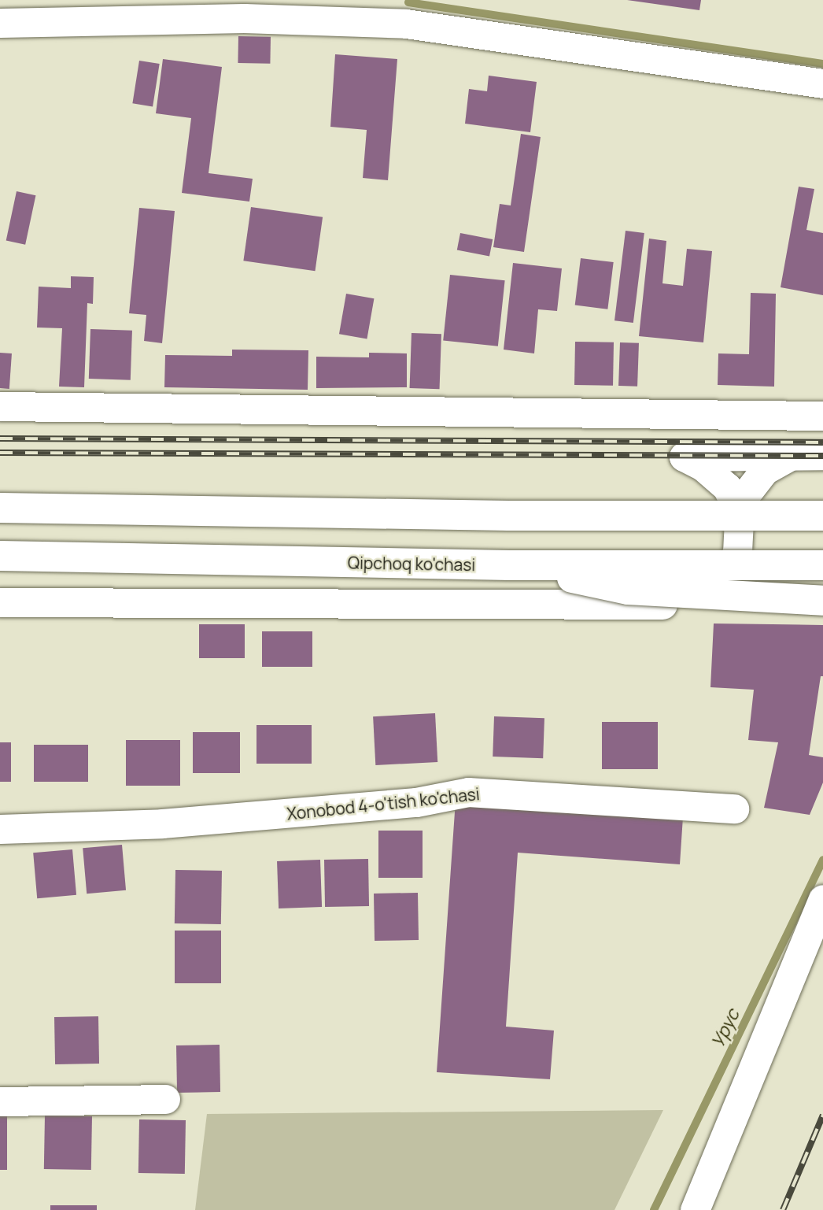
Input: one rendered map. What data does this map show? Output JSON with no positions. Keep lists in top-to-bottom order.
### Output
{
  "streets": {
    "main road": ["Qipchoq ko'chasi"],
    "street": ["Xonobod 4-o'tish ko'chasi"]
  },
  "water": ["Урус"]
}
